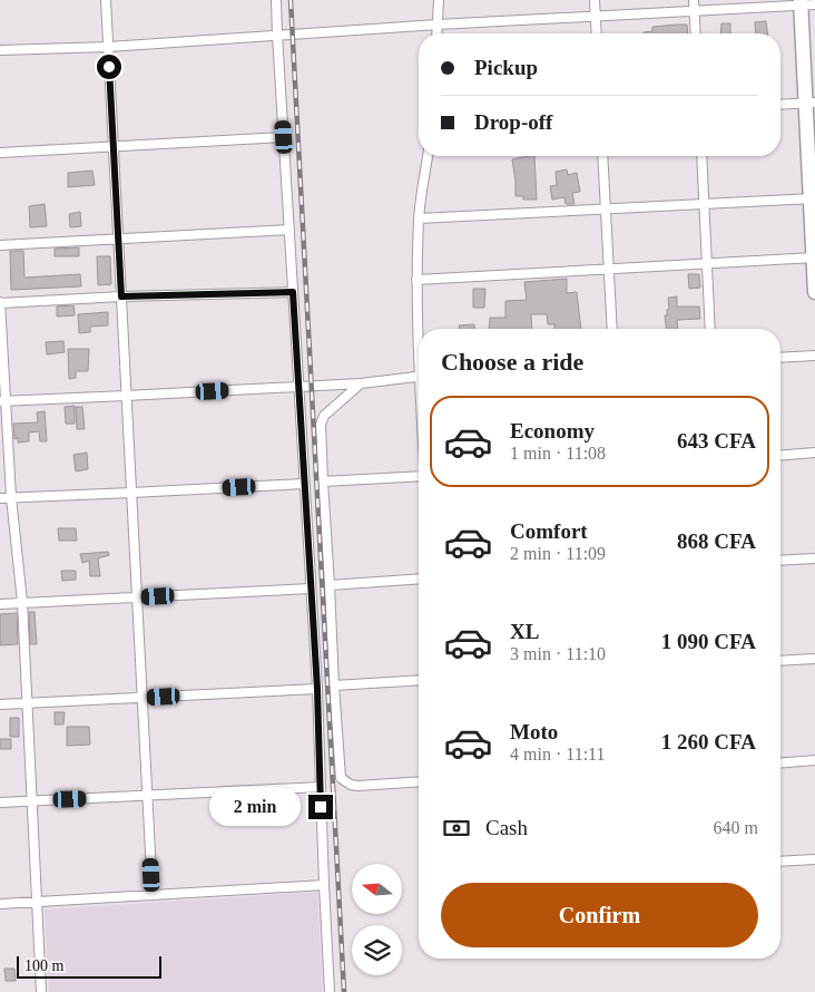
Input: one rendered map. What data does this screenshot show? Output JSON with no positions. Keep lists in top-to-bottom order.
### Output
{
  "scale_bar": "100 m",
  "north": "left",
  "page": {
    "banner": ["Pickup", "Drop-off"],
    "heading": "Choose a ride",
    "list": [
      {
        "name": "Economy",
        "note": "1 min · 11:08",
        "value": "643 CFA"
      },
      {
        "name": "Comfort",
        "note": "2 min · 11:09",
        "value": "868 CFA"
      },
      {
        "name": "XL",
        "note": "3 min · 11:10",
        "value": "1 090 CFA"
      },
      {
        "name": "Moto",
        "note": "4 min · 11:11",
        "value": "1 260 CFA"
      }
    ],
    "bubble": "2 min",
    "pay": ["Cash", "640 m"],
    "buttons": "Confirm",
    "scale": "100 m"
  }
}
